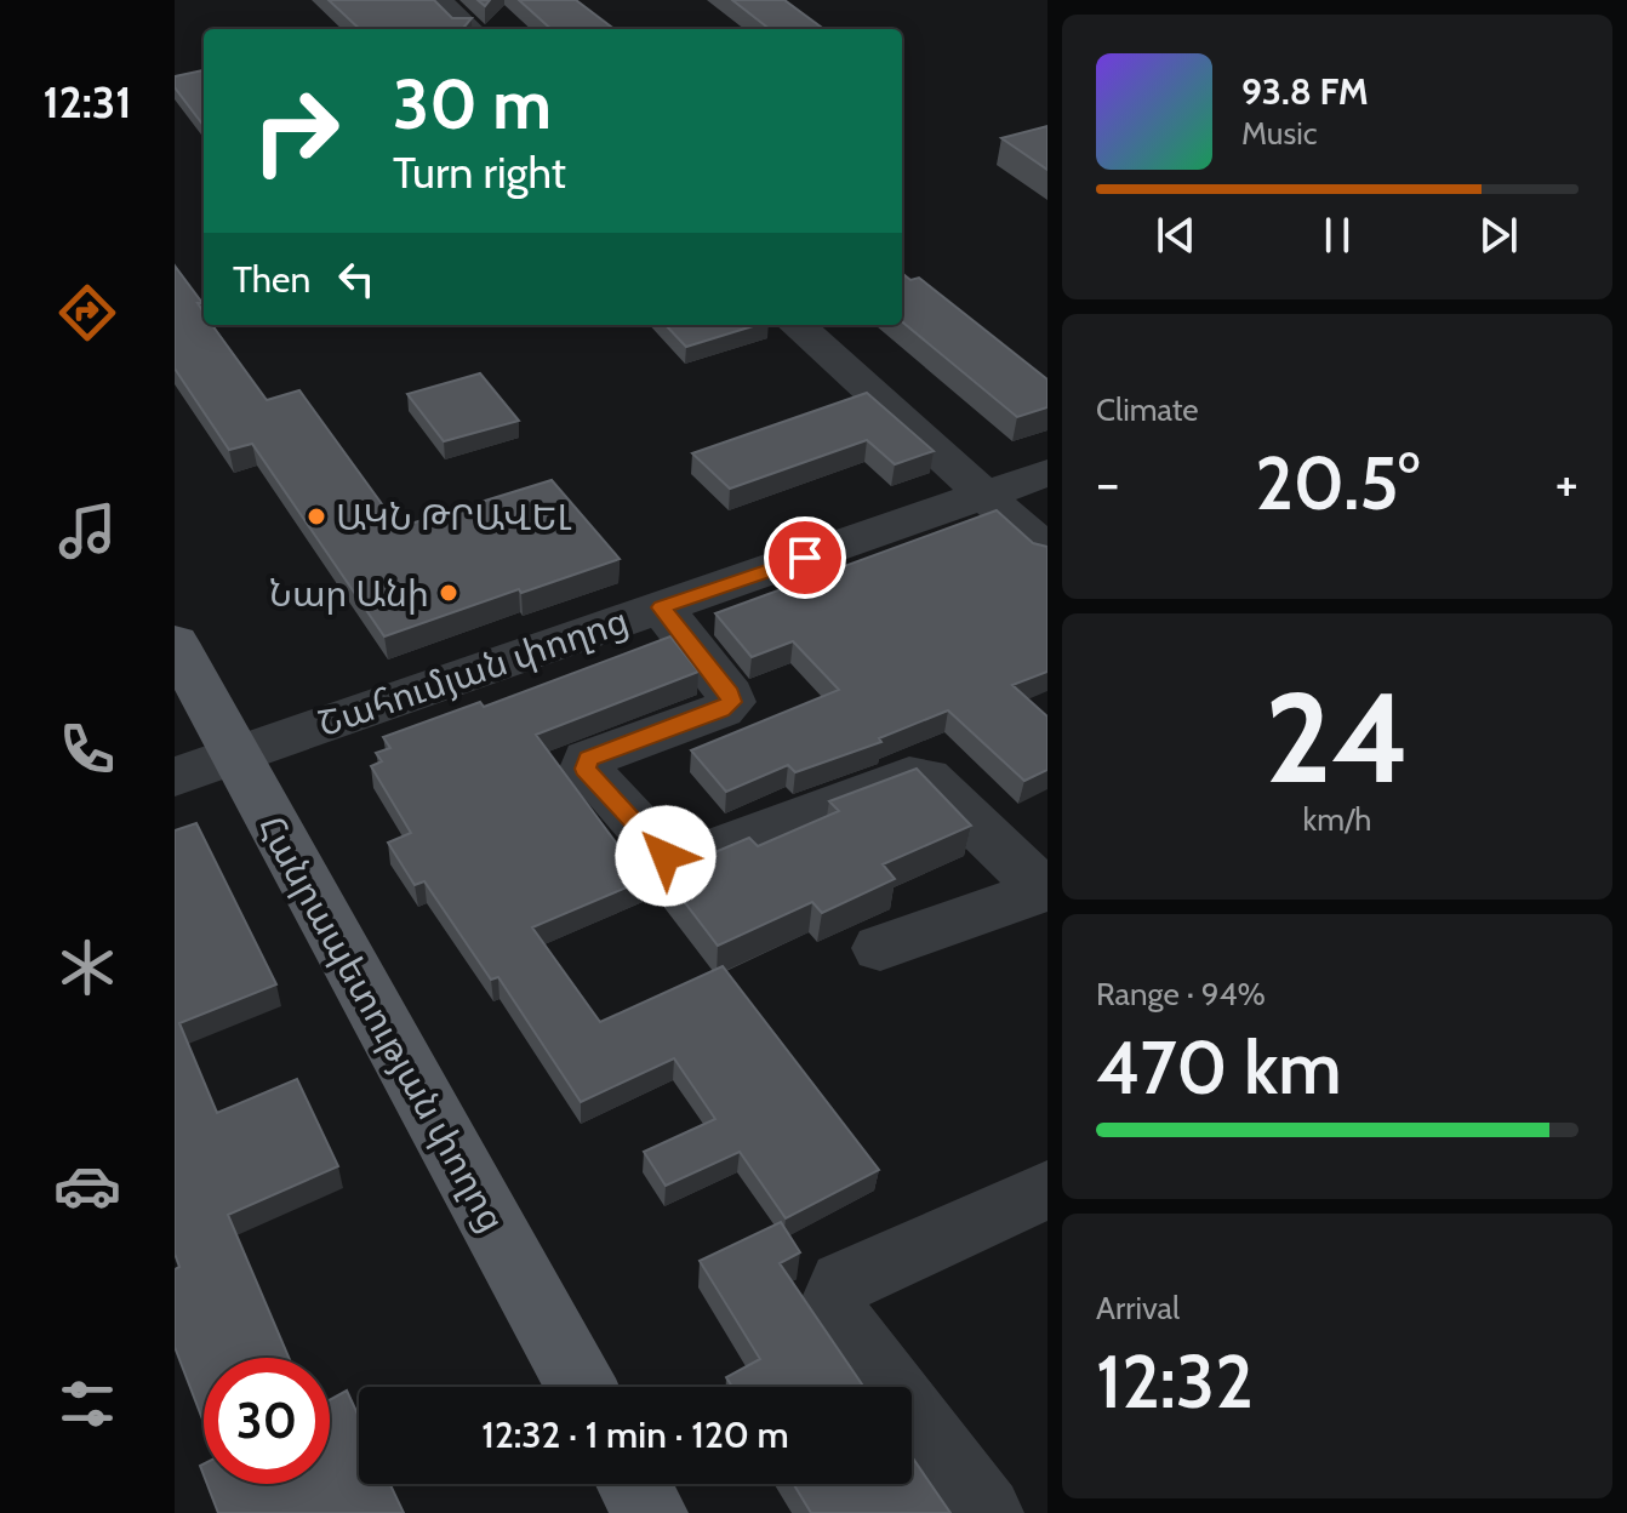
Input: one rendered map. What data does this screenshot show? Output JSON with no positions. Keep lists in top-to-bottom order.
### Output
{
  "streets": {
    "main road": ["Հանրապետության փողոց"],
    "street": ["Շահումյան փողոց"]
  },
  "crossings": [
    ["Շահումյան փողոց", "Հանրապետության փողոց"]
  ],
  "places": ["ԱԿՆ ԹՐԱՎԵԼ", "Նար Անի"],
  "page": {
    "tabs": "12:31",
    "turn": ["30 m", "Turn right"],
    "song": ["93.8 FM", "Music"],
    "then": "Then",
    "tile": [
      "Climate",
      ["24", "km/h"],
      ["Range · 94%", "470 km"],
      ["Arrival", "12:32"]
    ],
    "heat": ["−", "20.5°", "+"],
    "limit": "30",
    "trip": "12:32 · 1 min · 120 m"
  }
}
